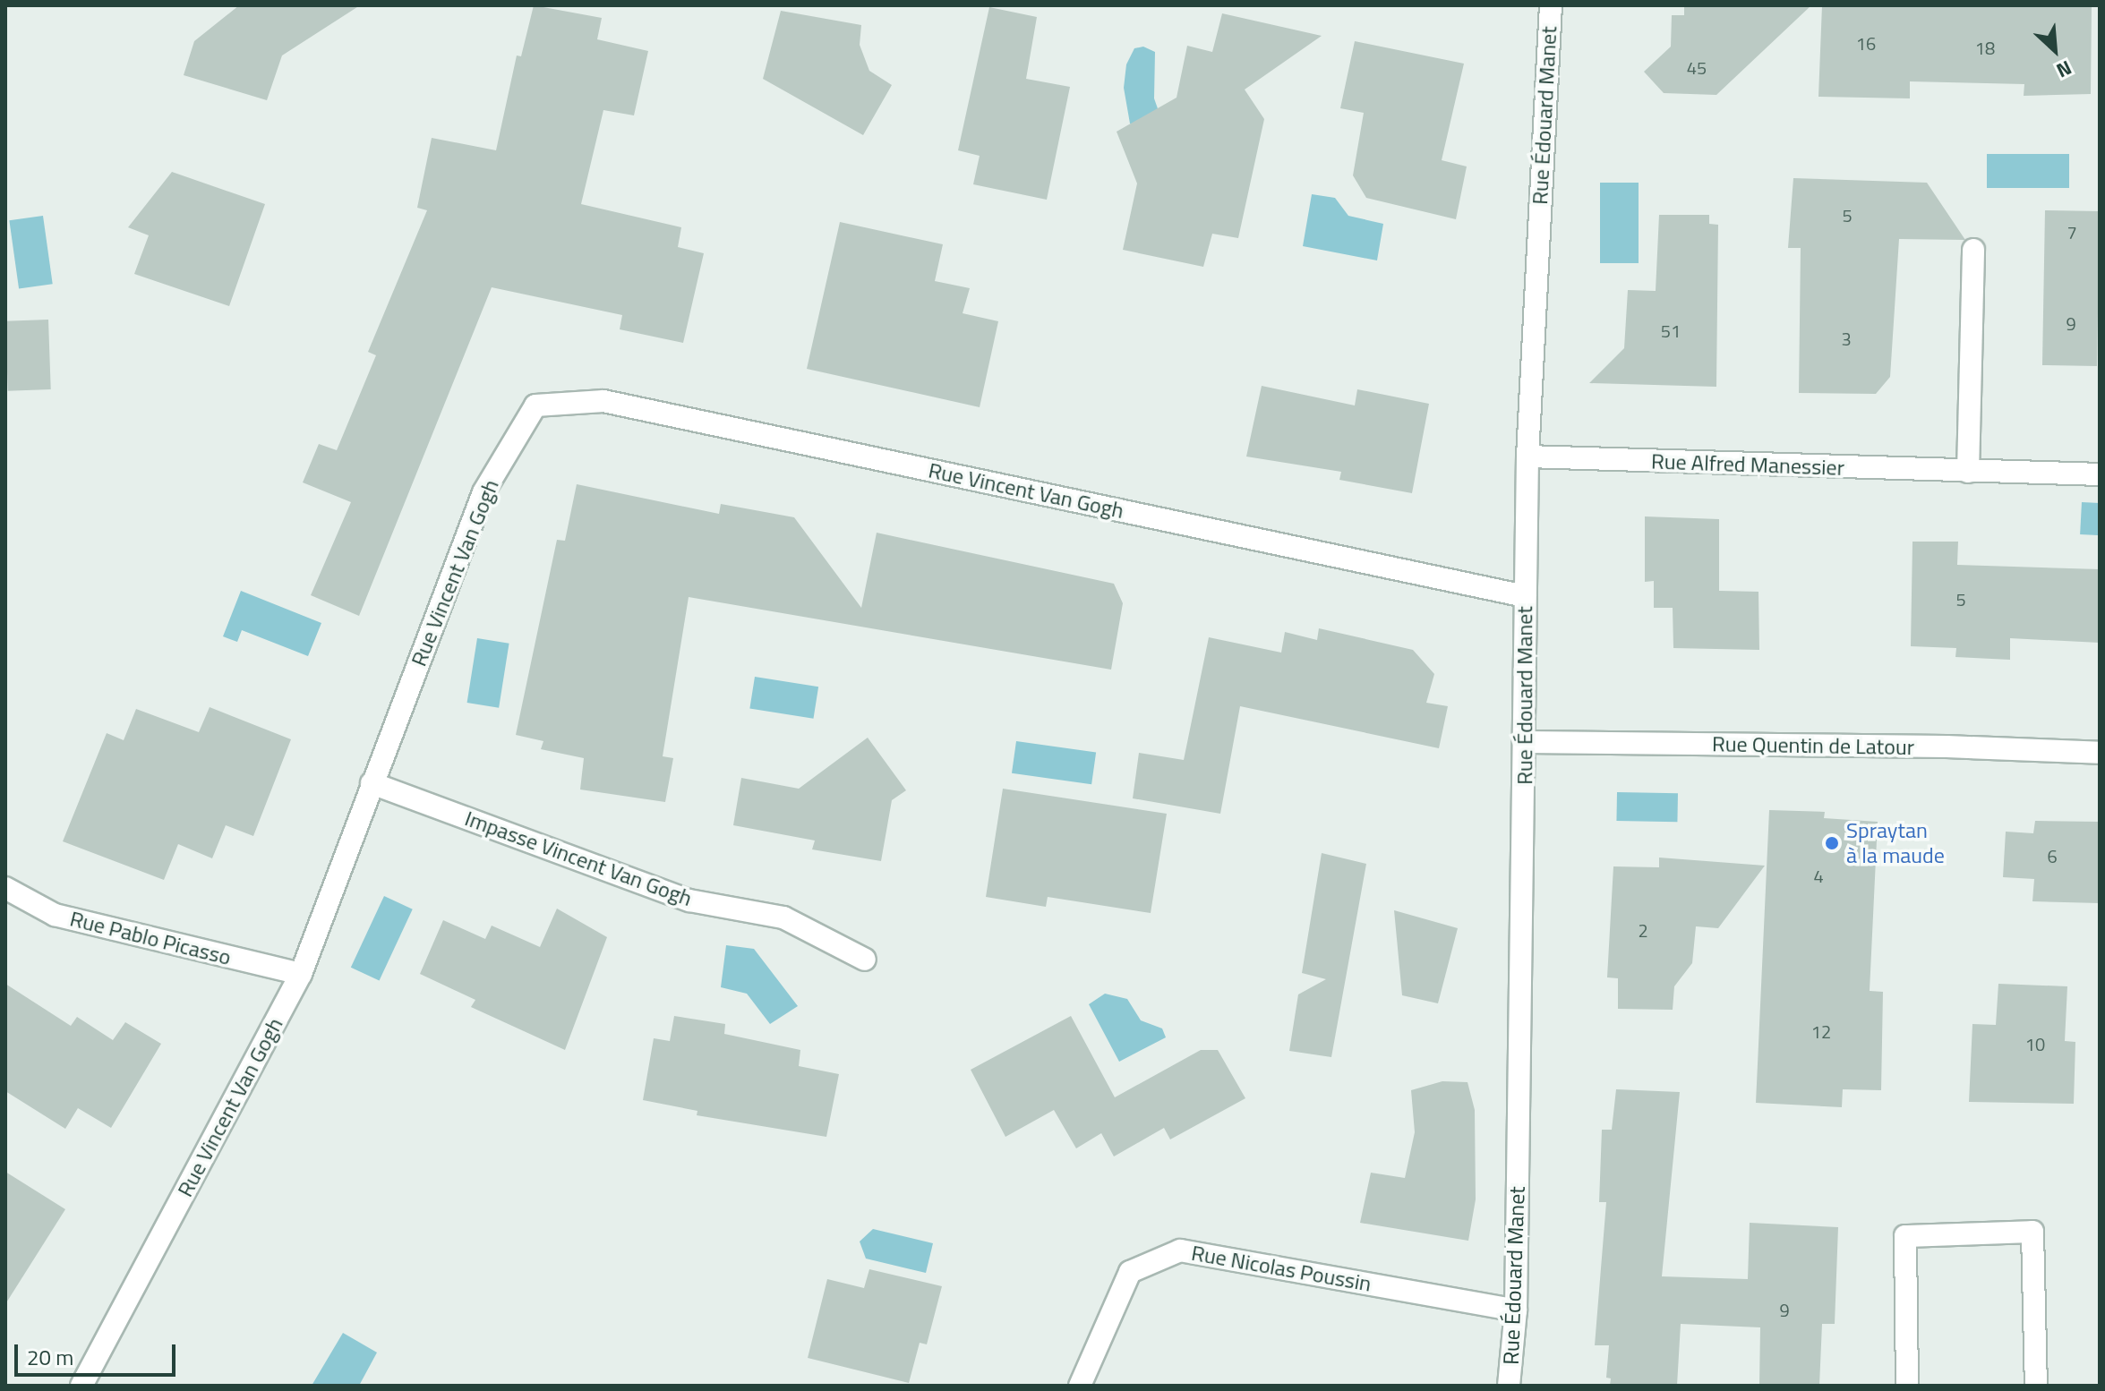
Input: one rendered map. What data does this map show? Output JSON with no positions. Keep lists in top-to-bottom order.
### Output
{
  "streets": {
    "street": [
      "Rue Édouard Manet",
      "Rue Alfred Manessier",
      "Rue Vincent Van Gogh",
      "Rue Quentin de Latour",
      "Impasse Vincent Van Gogh",
      "Rue Pablo Picasso",
      "Rue Nicolas Poussin"
    ]
  },
  "crossings": [
    ["Rue Édouard Manet", "Rue Alfred Manessier"],
    ["Rue Édouard Manet", "Rue Vincent Van Gogh"],
    ["Rue Édouard Manet", "Rue Quentin de Latour"],
    ["Rue Édouard Manet", "Rue Nicolas Poussin"],
    ["Rue Vincent Van Gogh", "Impasse Vincent Van Gogh"],
    ["Rue Vincent Van Gogh", "Rue Pablo Picasso"]
  ],
  "places": ["Spraytan à la maude"],
  "house_numbers": [
    "16",
    "18",
    "45",
    "5",
    "7",
    "9",
    "51",
    "3",
    "5",
    "6",
    "4",
    "2",
    "12",
    "10",
    "9"
  ],
  "scale_bar": "20 m",
  "north": "bottom right"
}
